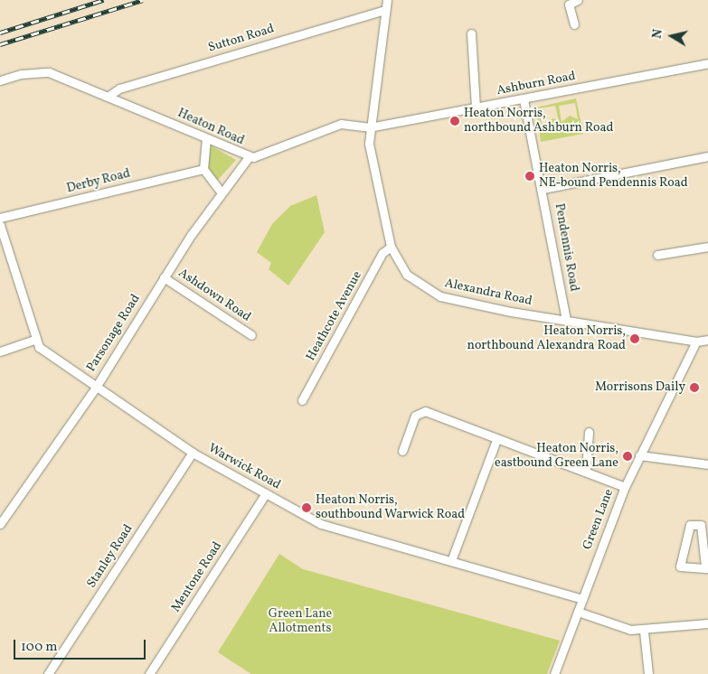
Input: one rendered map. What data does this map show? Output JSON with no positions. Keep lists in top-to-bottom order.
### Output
{
  "streets": {
    "street": [
      "Sutton Road",
      "Ashburn Road",
      "Heaton Road",
      "Derby Road",
      "Pendennis Road",
      "Alexandra Road",
      "Ashdown Road",
      "Heathcote Avenue",
      "Parsonage Road",
      "Warwick Road",
      "Green Lane",
      "Stanley Road",
      "Mentone Road"
    ]
  },
  "crossings": [
    ["Sutton Road", "Heaton Road"],
    ["Ashburn Road", "Heaton Road"],
    ["Ashburn Road", "Pendennis Road"],
    ["Ashburn Road", "Alexandra Road"],
    ["Heaton Road", "Alexandra Road"],
    ["Heaton Road", "Parsonage Road"],
    ["Pendennis Road", "Alexandra Road"],
    ["Alexandra Road", "Heathcote Avenue"],
    ["Alexandra Road", "Green Lane"],
    ["Ashdown Road", "Parsonage Road"],
    ["Parsonage Road", "Warwick Road"],
    ["Warwick Road", "Green Lane"],
    ["Warwick Road", "Stanley Road"],
    ["Warwick Road", "Mentone Road"]
  ],
  "parks": ["Green Lane Allotments"],
  "places": [
    "Heaton Norris, northbound Ashburn Road",
    "Heaton Norris, NE-bound Pendennis Road",
    "Heaton Norris, northbound Alexandra Road",
    "Morrisons Daily",
    "Heaton Norris, eastbound Green Lane",
    "Heaton Norris, southbound Warwick Road"
  ],
  "scale_bar": "100 m",
  "north": "left"
}
